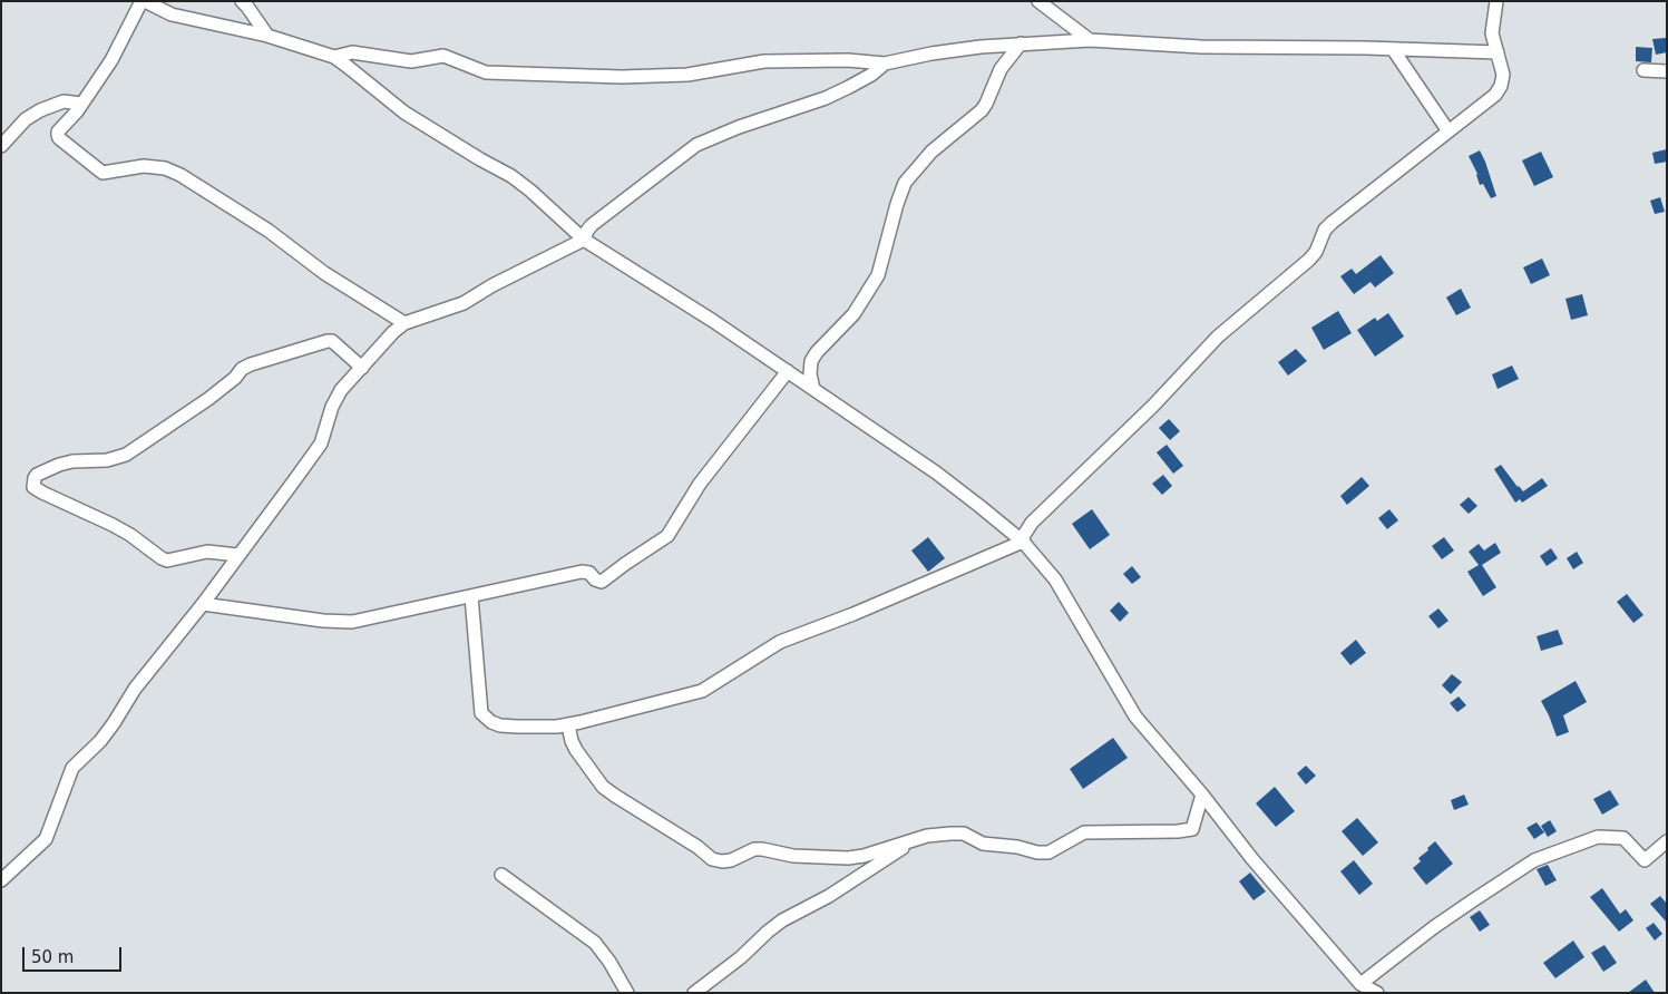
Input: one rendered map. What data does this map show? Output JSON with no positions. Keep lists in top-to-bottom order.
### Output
{
  "scale_bar": "50 m"
}
